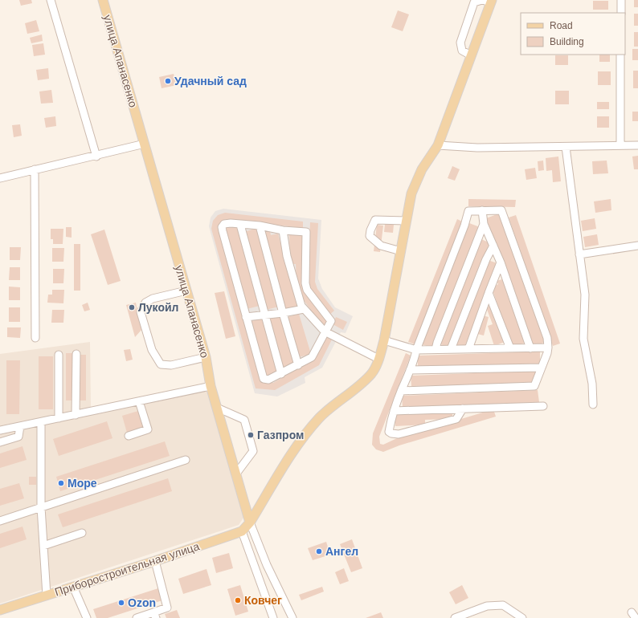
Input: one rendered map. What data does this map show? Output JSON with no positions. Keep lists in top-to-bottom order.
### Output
{
  "streets": {
    "main road": ["улица Апанасенко", "Приборостроительная улица"]
  },
  "crossings": [
    ["улица Апанасенко", "Приборостроительная улица"]
  ],
  "places": [
    "Удачный сад",
    "Лукойл",
    "Газпром",
    "Море",
    "Ангел",
    "Ковчег",
    "Ozon"
  ],
  "legend": ["Road", "Building"]
}
